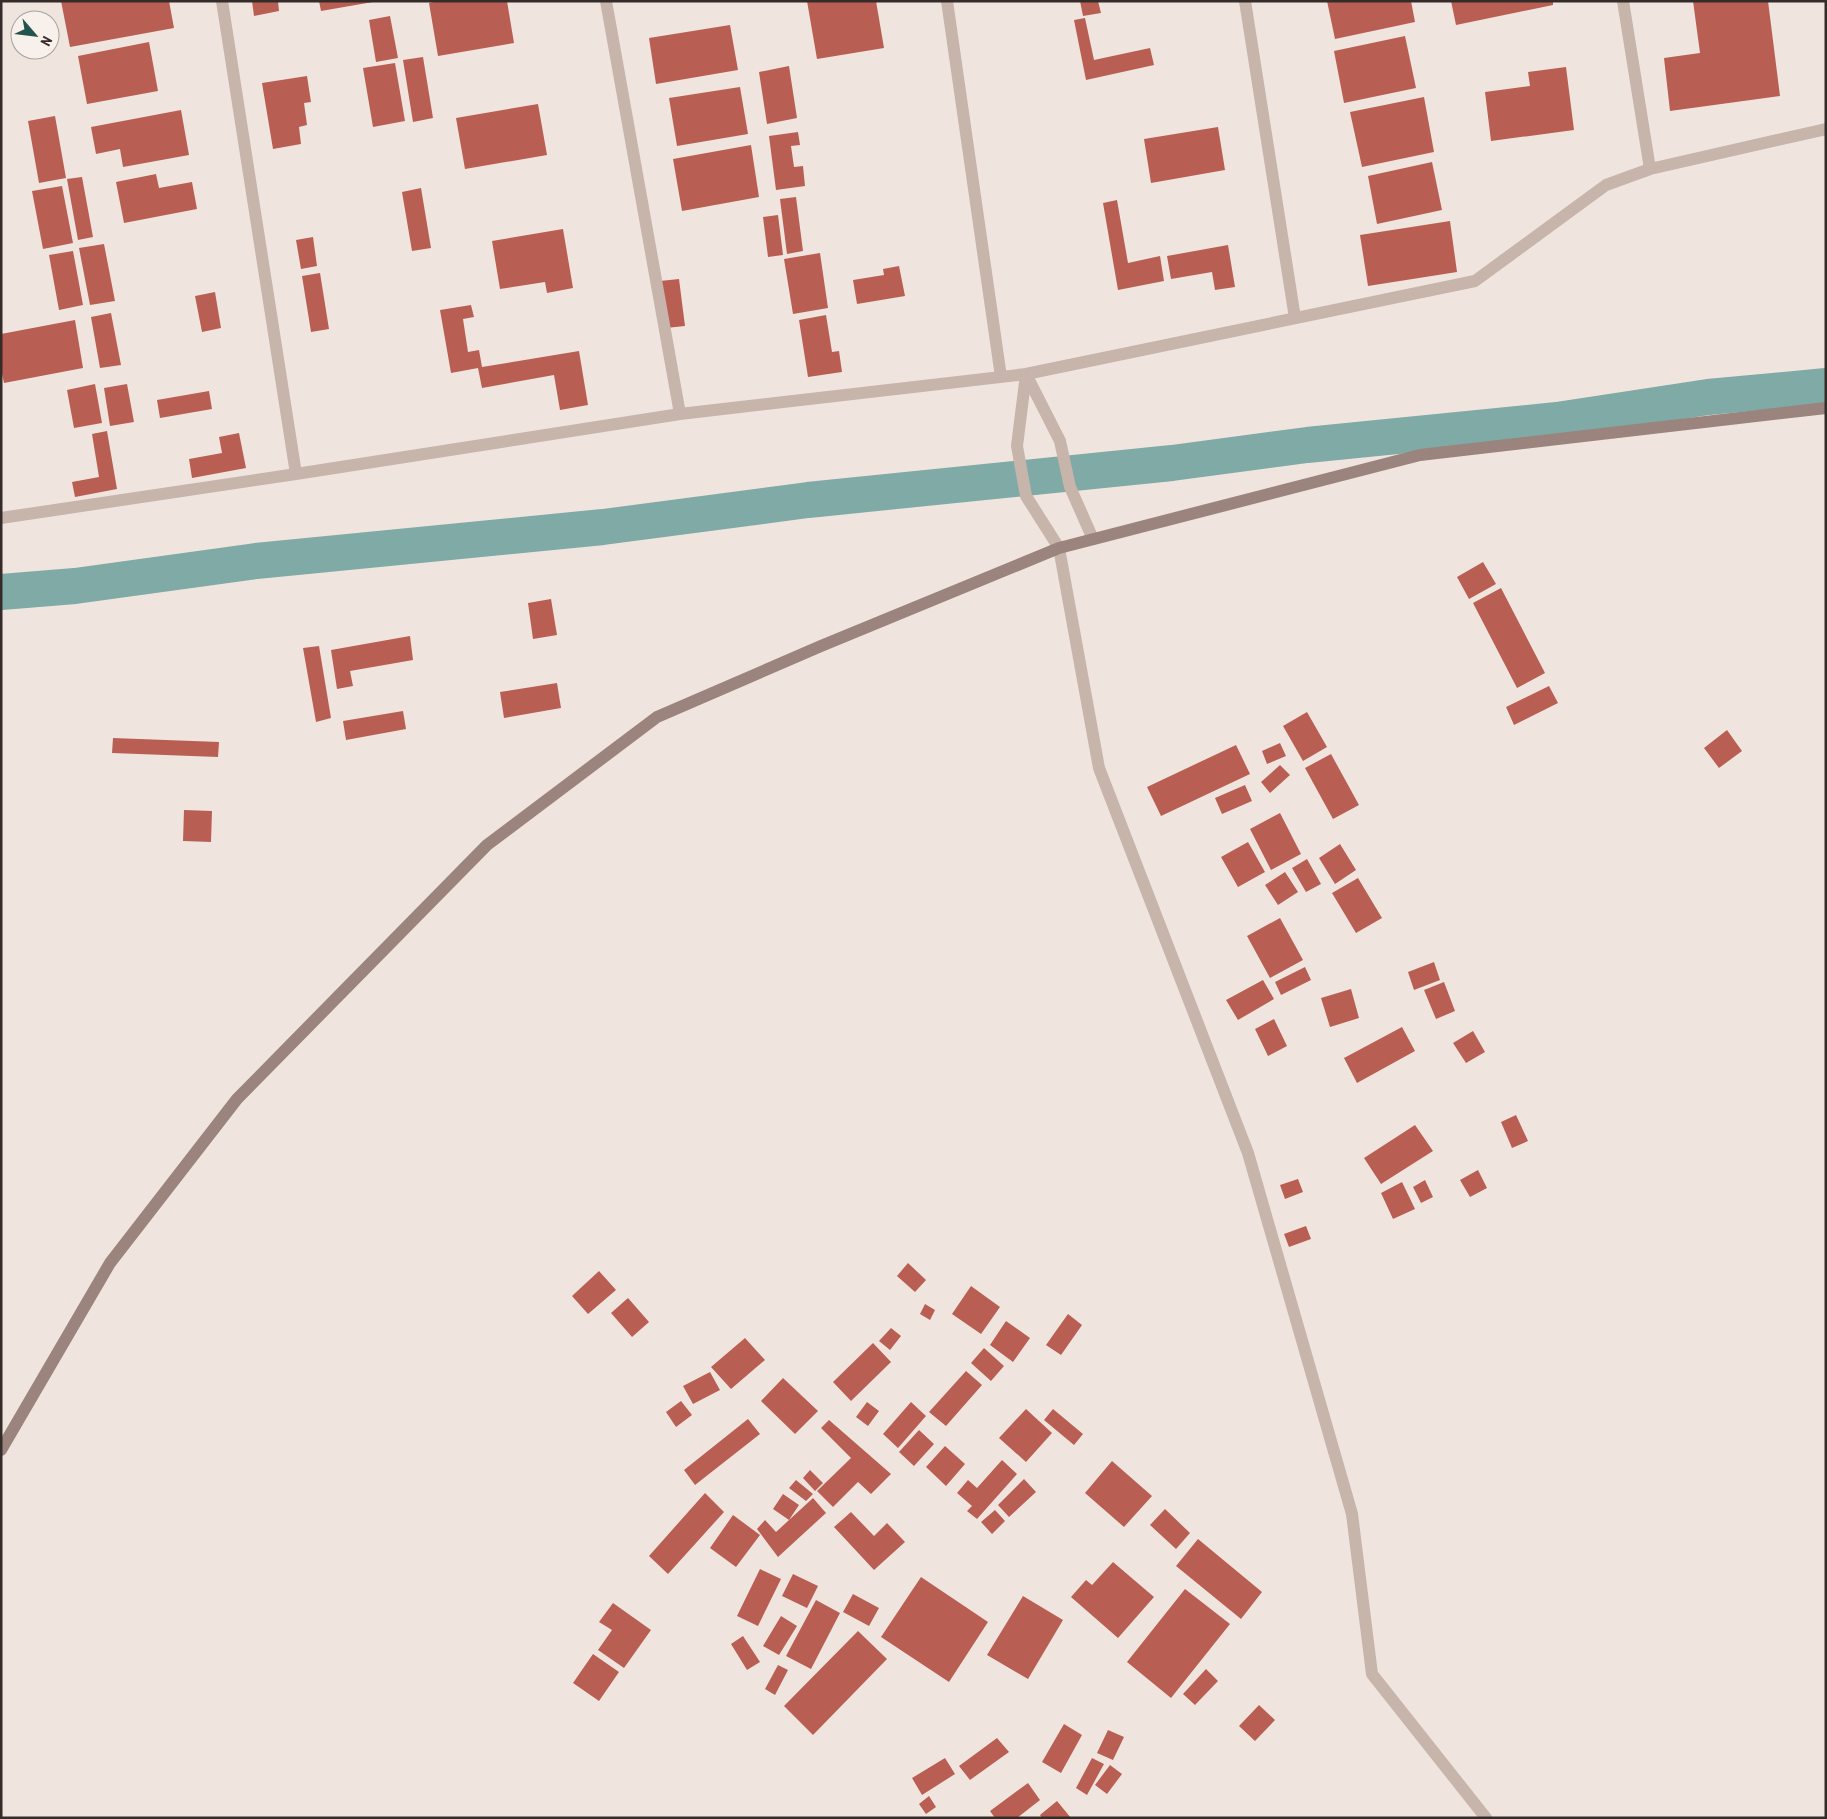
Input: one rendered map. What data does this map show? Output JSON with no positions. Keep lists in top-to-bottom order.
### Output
{
  "north": "bottom right"
}
